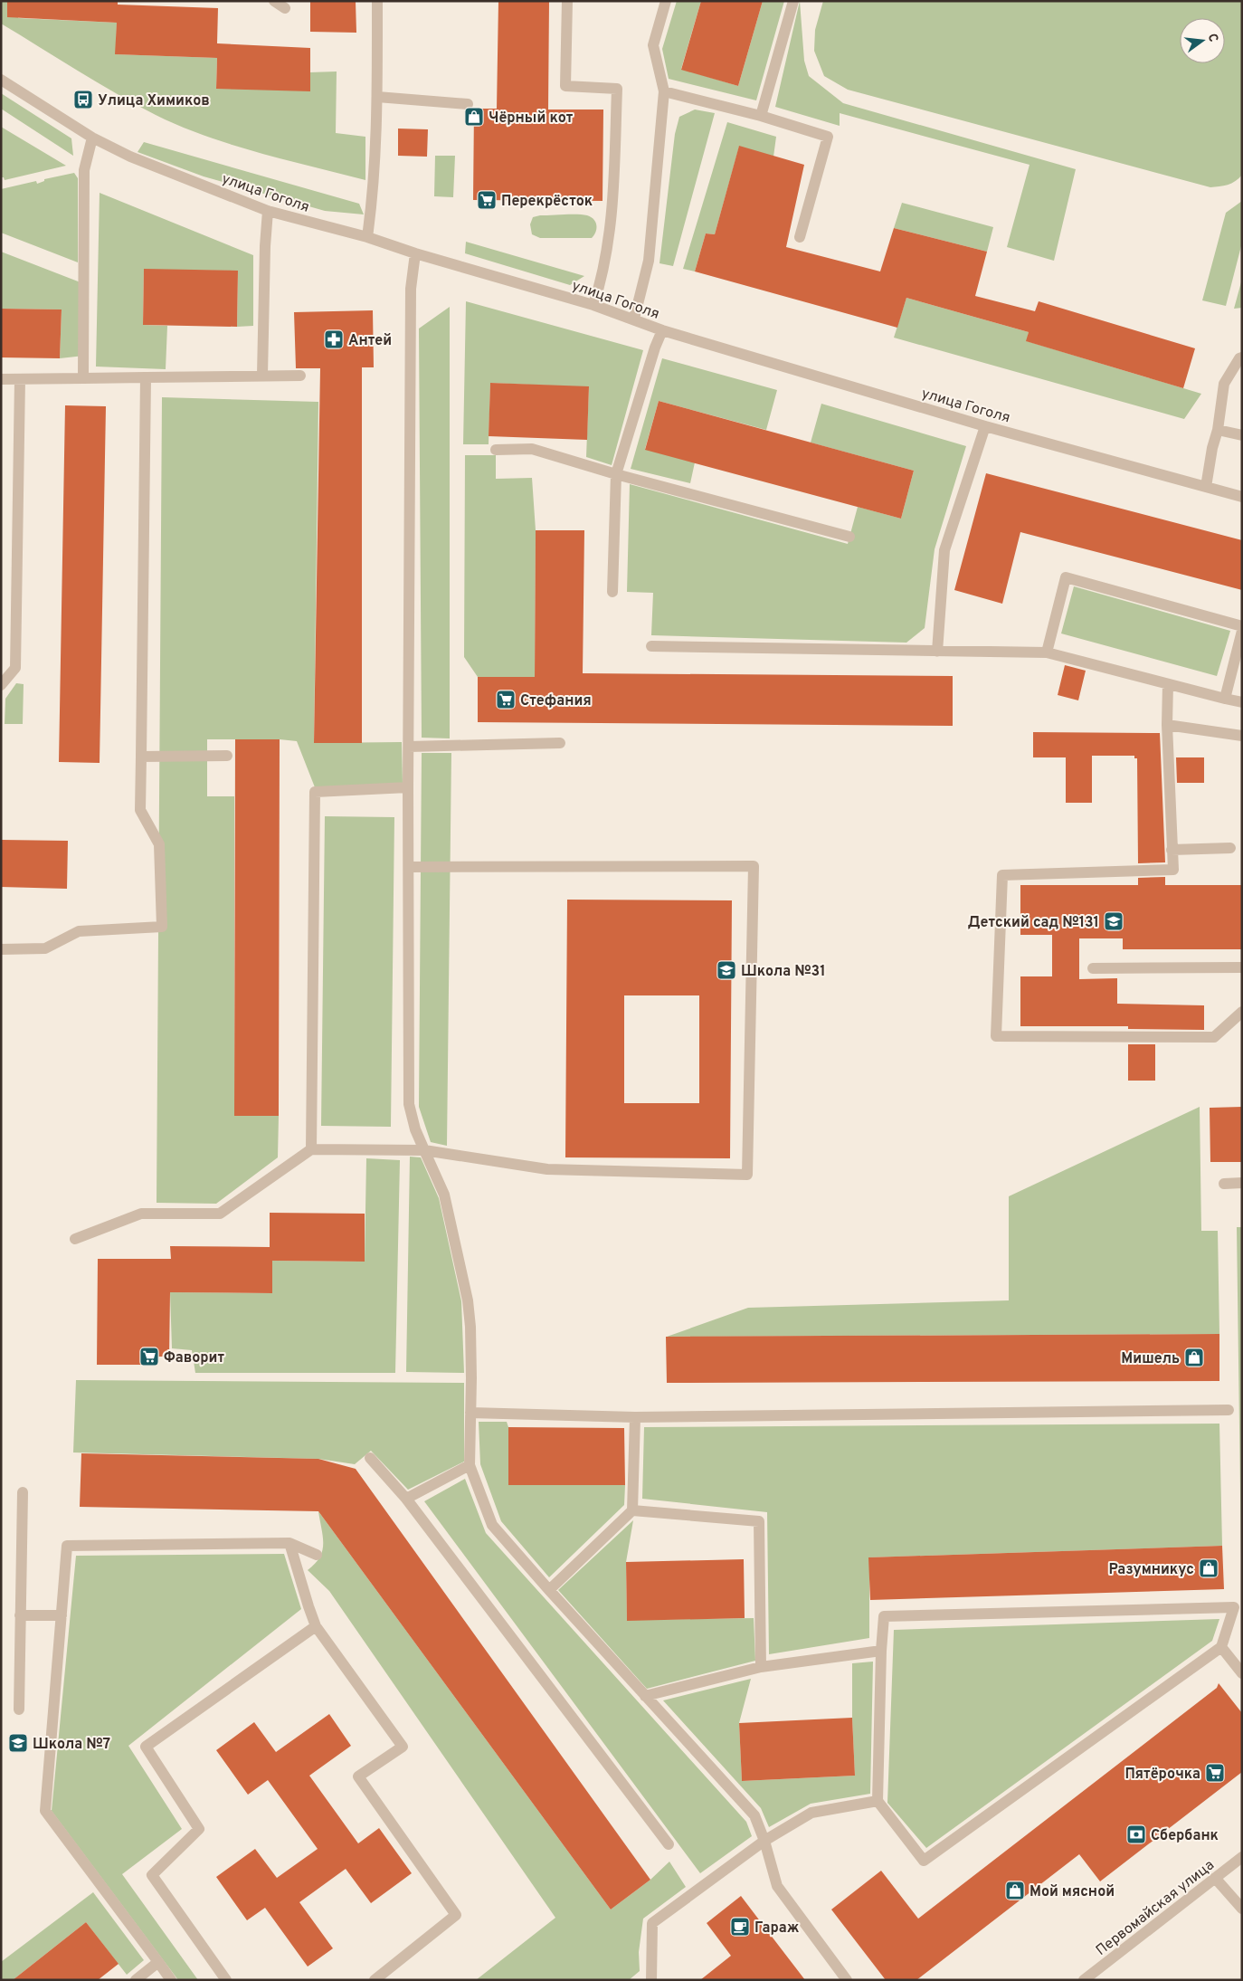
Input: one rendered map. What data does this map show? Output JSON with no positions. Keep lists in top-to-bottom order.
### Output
{
  "streets": {
    "street": ["улица Гоголя", "Первомайская улица"]
  },
  "places": {
    "bus stop": ["Улица Химиков"],
    "shop": [
      "Чёрный кот",
      "Мишель",
      "Разумникус",
      "Мой мясной"
    ],
    "supermarket": [
      "Перекрёсток",
      "Стефания",
      "Фаворит",
      "Пятёрочка"
    ],
    "pharmacy": ["Антей"],
    "school or university": ["Детский сад №131", "Школа №31", "Школа №7"],
    "bank": ["Сбербанк"],
    "cafe": ["Гараж"]
  },
  "north": "right"
}
